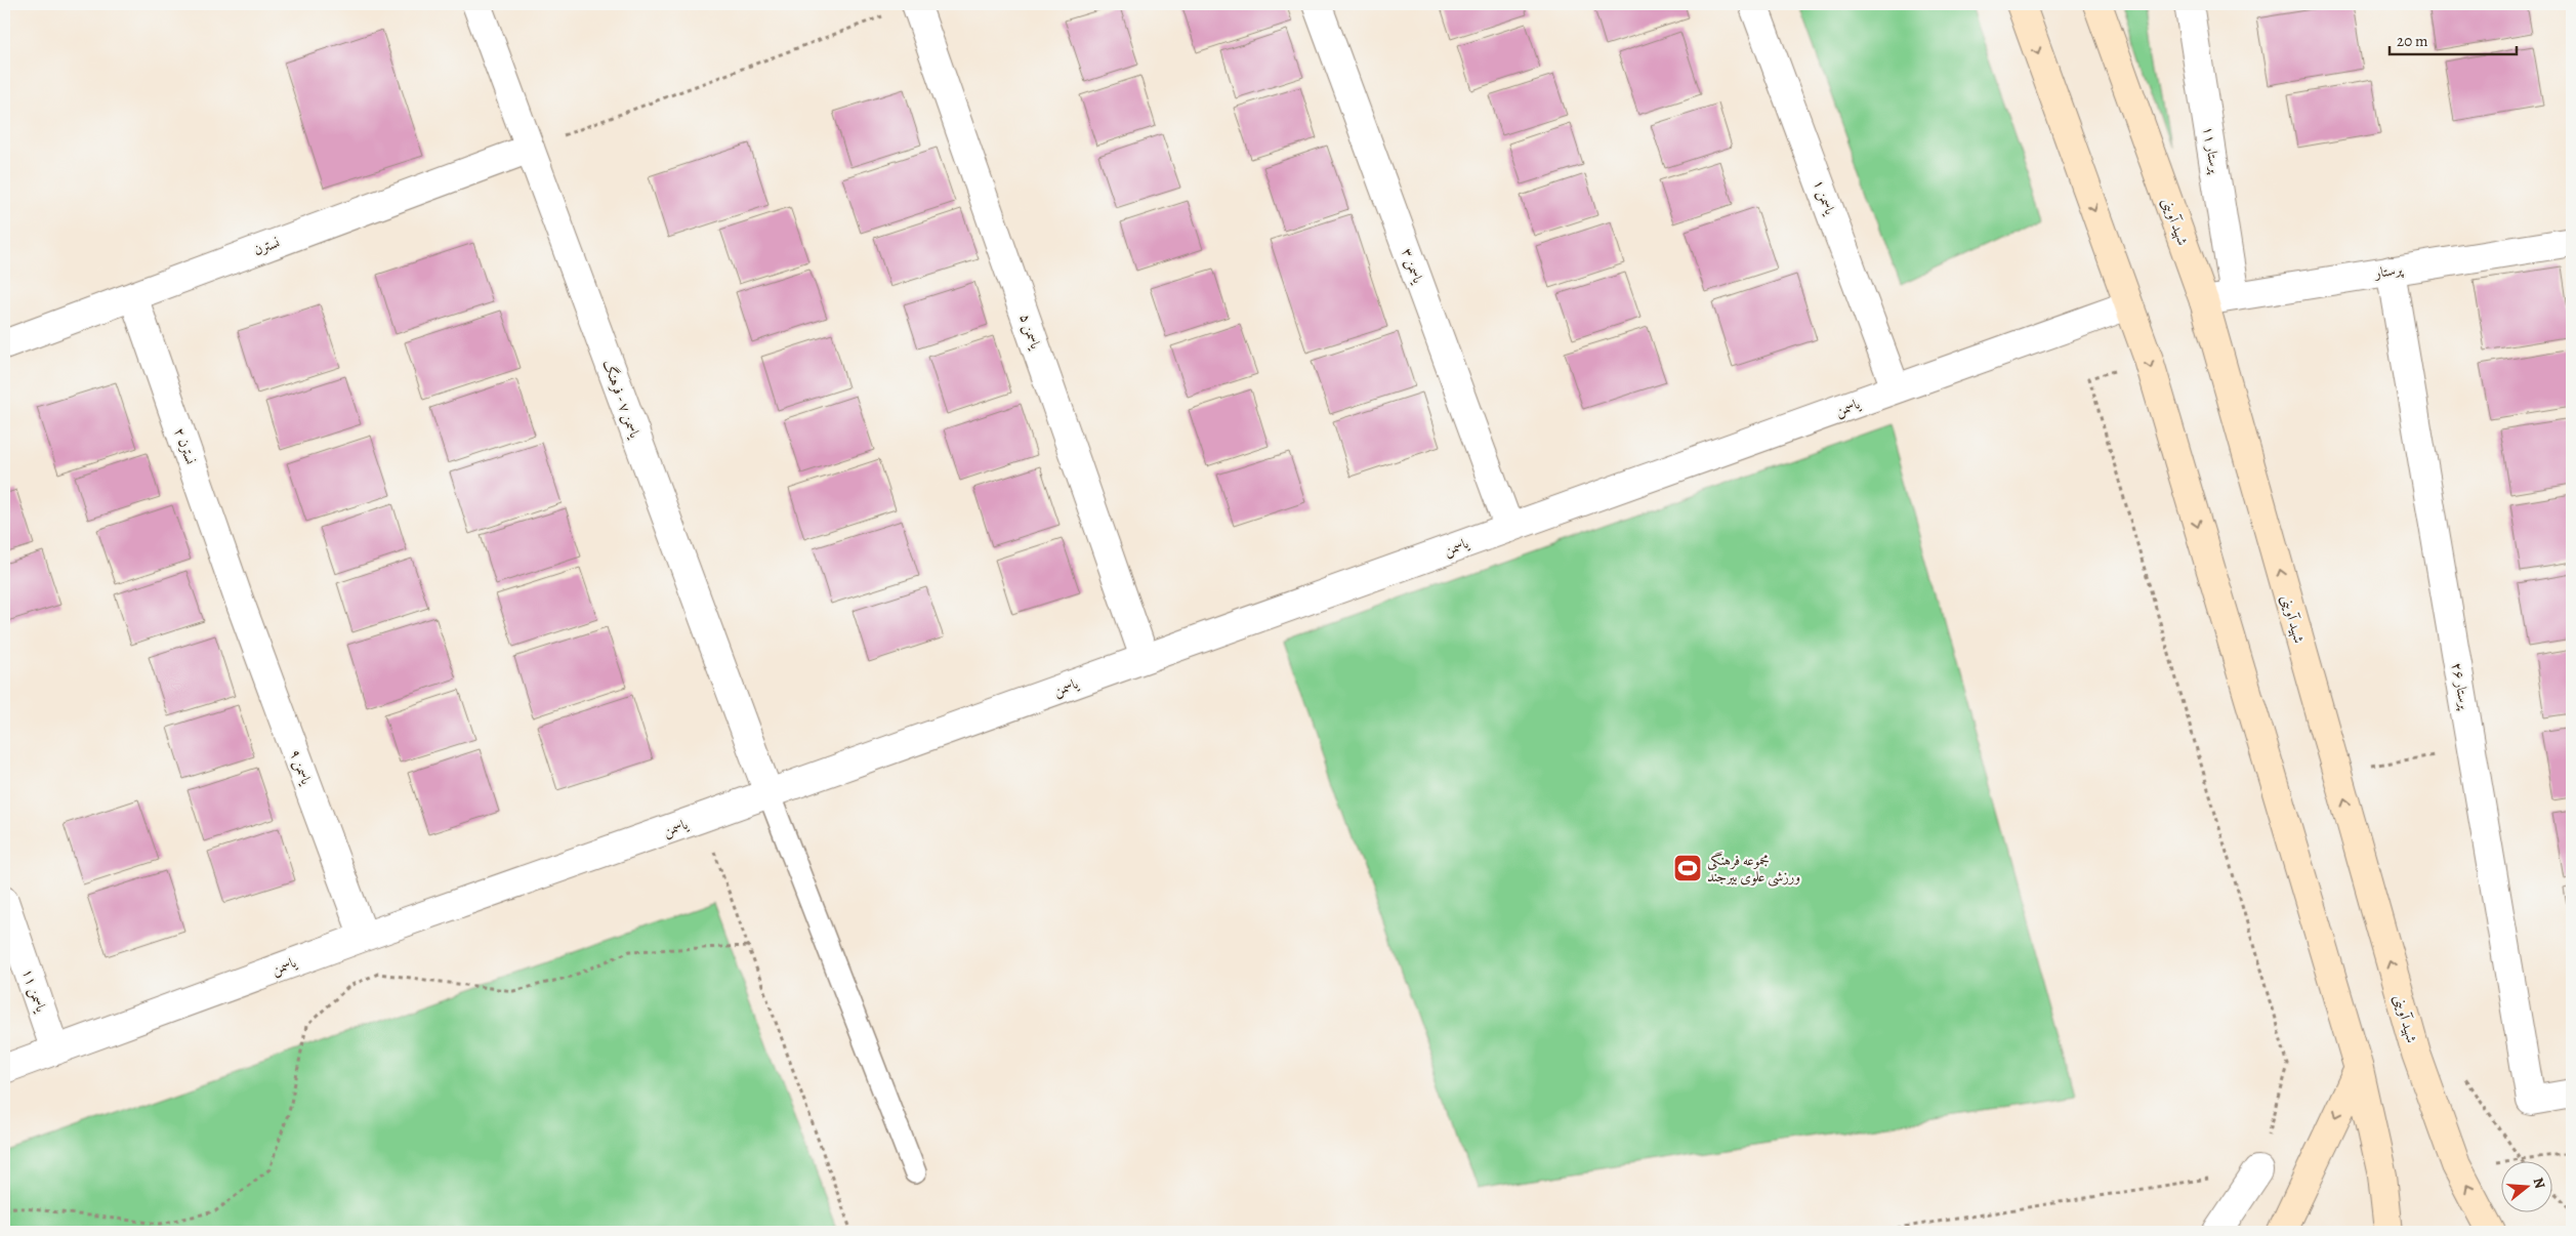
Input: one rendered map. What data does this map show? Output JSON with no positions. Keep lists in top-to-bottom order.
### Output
{
  "streets": {
    "main road": ["شهید آوینی"],
    "street": [
      "پرستار ۱۱",
      "یاسمن ۱",
      "نسترن",
      "یاسمن ۳",
      "پرستار",
      "یاسمن ۵",
      "یاسمن ۷ - فرهنگ",
      "یاسمن",
      "نسترن ۲",
      "پرستار ۲۶",
      "یاسمن ۹",
      "یاسمن ۱۱"
    ]
  },
  "crossings": [
    ["پرستار ۱۱", "پرستار"],
    ["یاسمن ۱", "یاسمن"],
    ["شهید آوینی", "پرستار"],
    ["نسترن", "یاسمن ۷ - فرهنگ"],
    ["نسترن", "نسترن ۲"],
    ["یاسمن ۳", "یاسمن"],
    ["پرستار", "پرستار ۲۶"],
    ["یاسمن ۵", "یاسمن"],
    ["یاسمن ۷ - فرهنگ", "یاسمن"],
    ["یاسمن", "یاسمن ۹"],
    ["یاسمن", "یاسمن ۱۱"],
    ["نسترن ۲", "یاسمن ۹"]
  ],
  "places": {
    "sports": ["مجموعه فرهنگی ورزشی علوی بیرجند"]
  },
  "scale_bar": "20 m",
  "north": "right"
}
